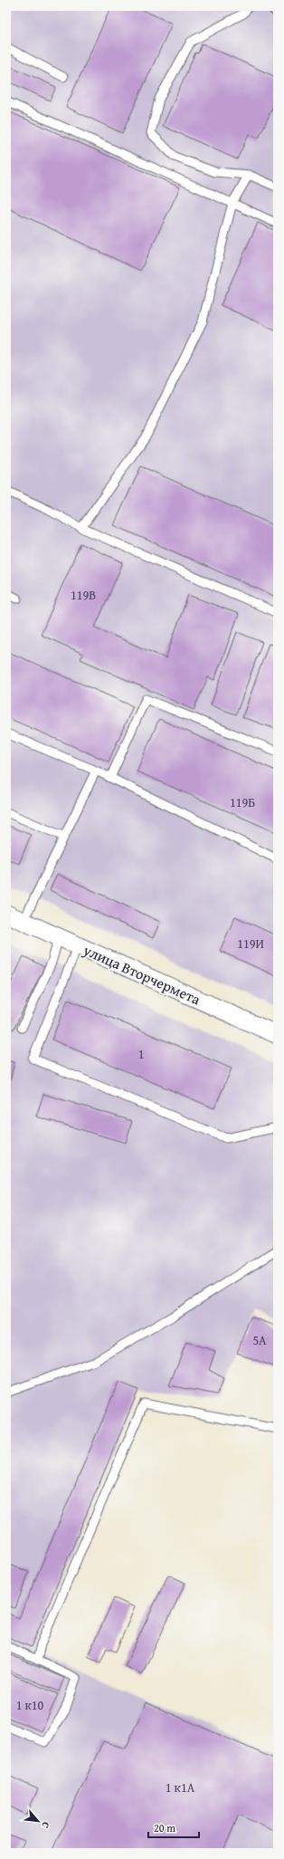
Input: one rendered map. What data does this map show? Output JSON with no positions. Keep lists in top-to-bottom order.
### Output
{
  "streets": {
    "street": ["улица Вторчермета"]
  },
  "house_numbers": [
    "119В",
    "119Б",
    "119И",
    "1",
    "5А",
    "1 к10",
    "1 к1А"
  ],
  "scale_bar": "20 m",
  "north": "bottom right"
}
